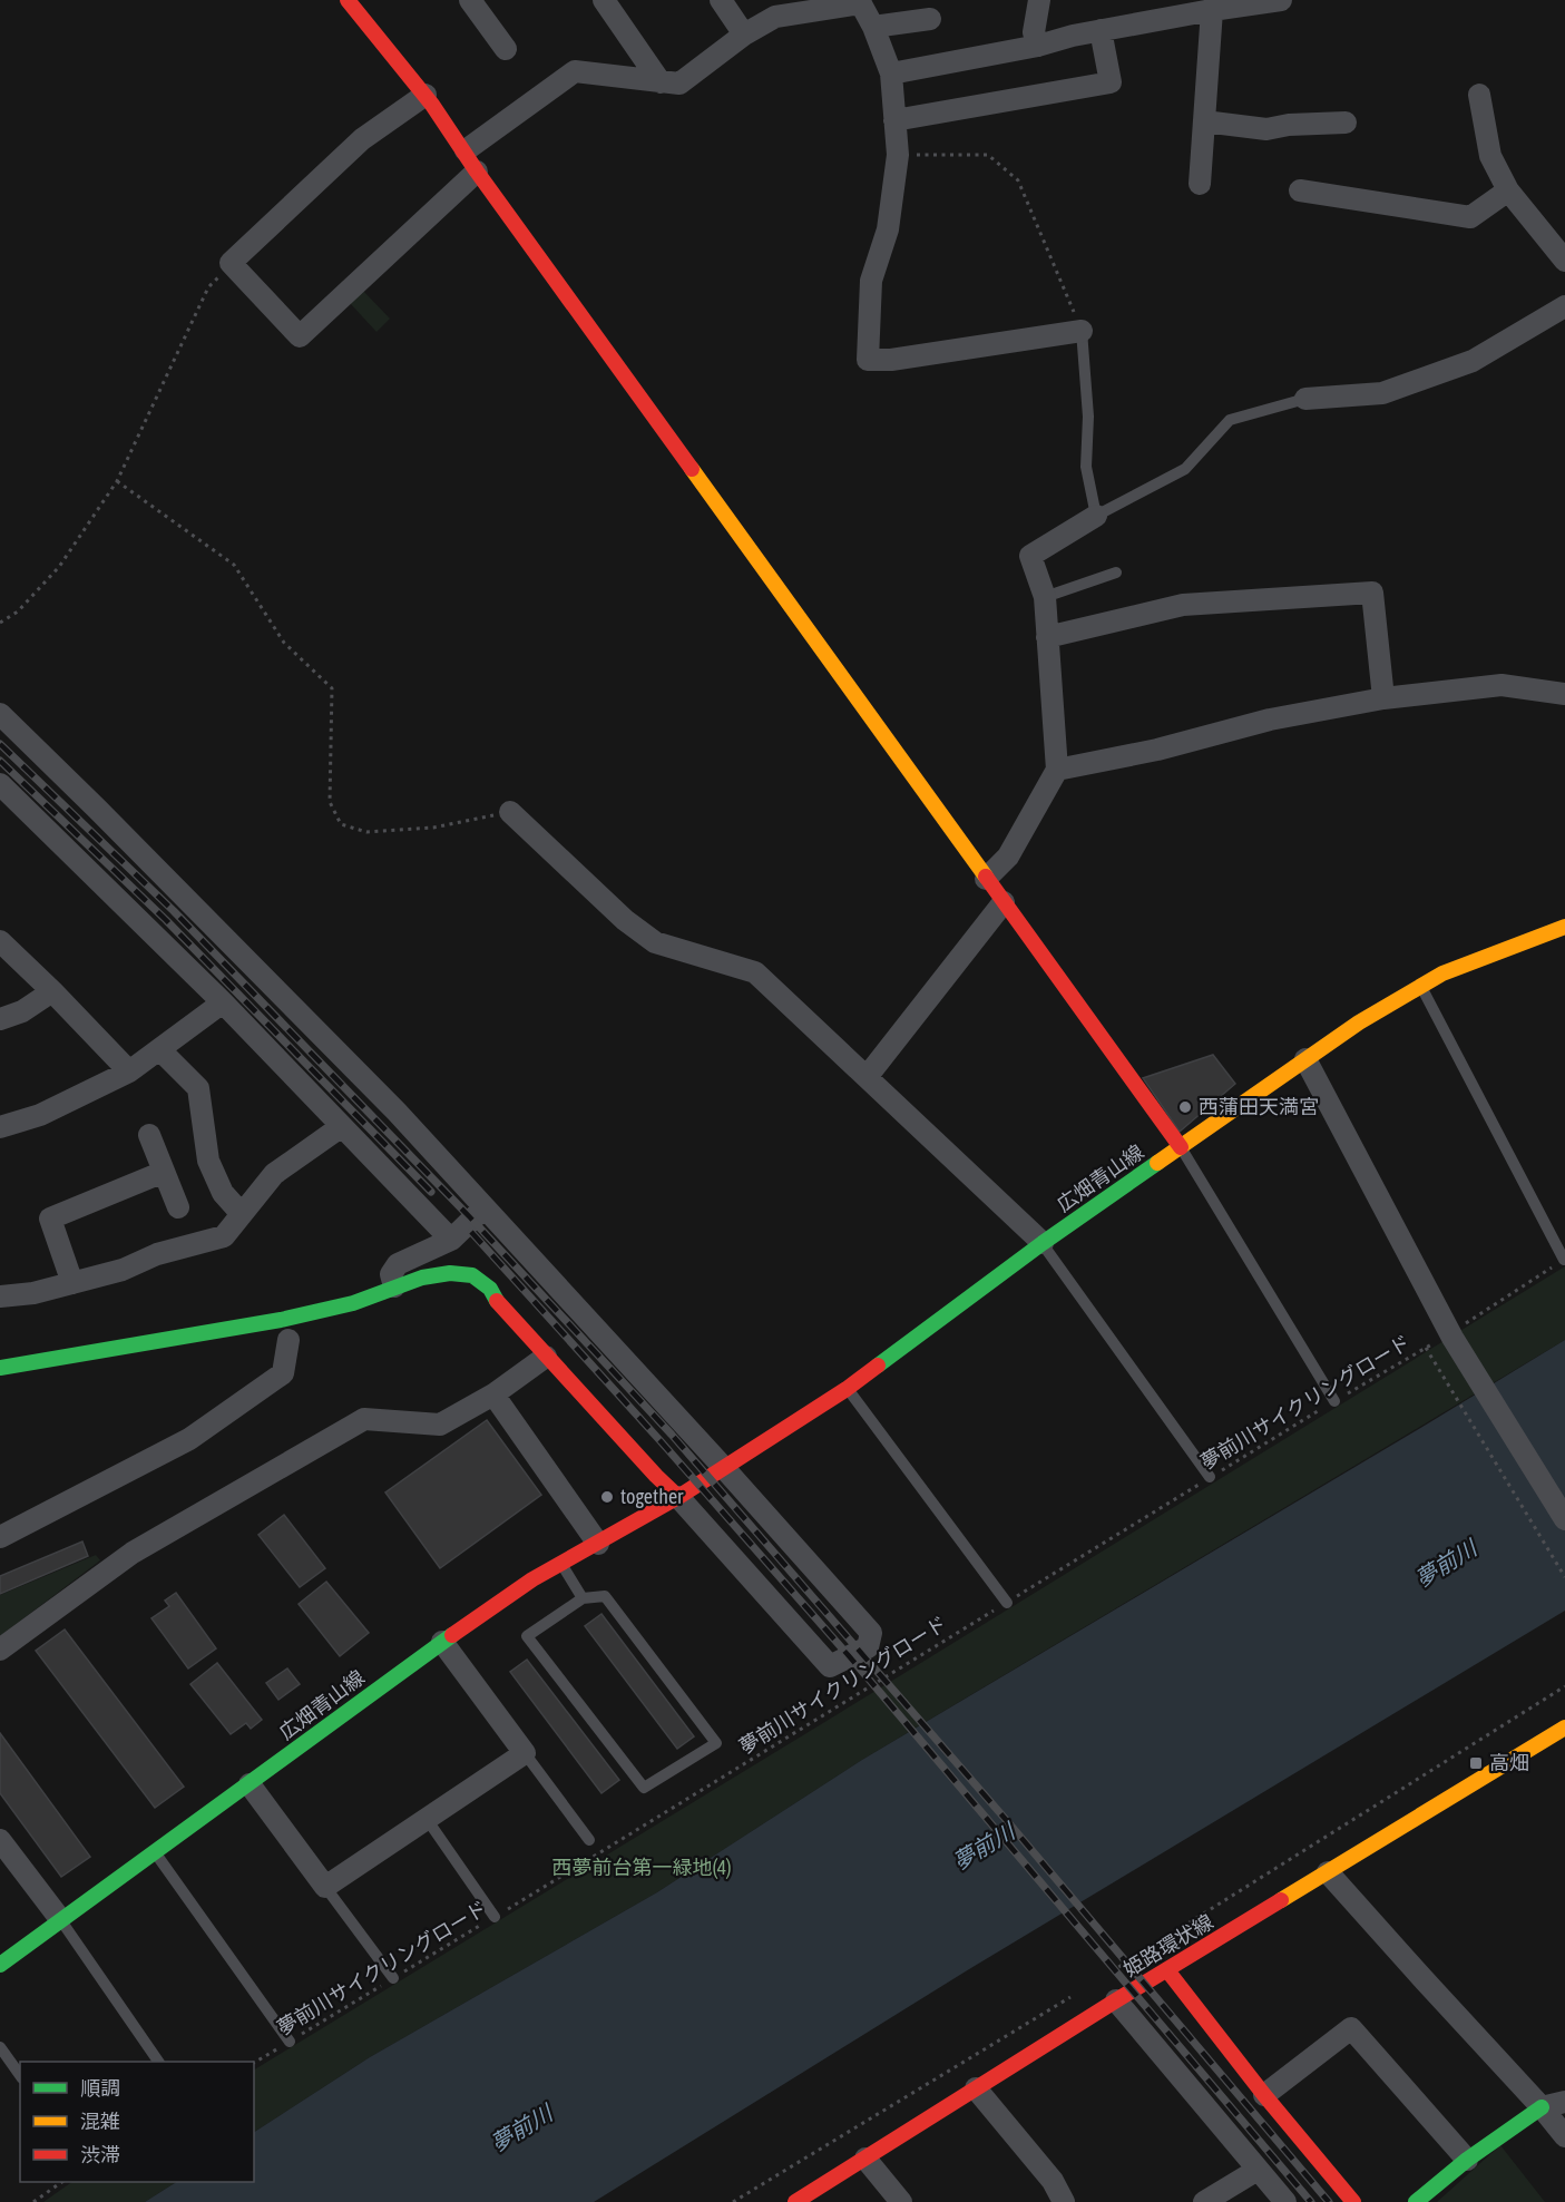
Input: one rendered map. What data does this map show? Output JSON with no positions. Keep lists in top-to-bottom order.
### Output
{
  "streets": {
    "main road": ["広畑青山線", "姫路環状線"],
    "path": ["夢前川サイクリングロード"]
  },
  "water": ["夢前川"],
  "parks": ["西夢前台第一緑地(4)"],
  "places": {
    "other": ["西蒲田天満宮", "together"],
    "transit": ["高畑"]
  },
  "legend": ["順調", "混雑", "渋滞"]
}
